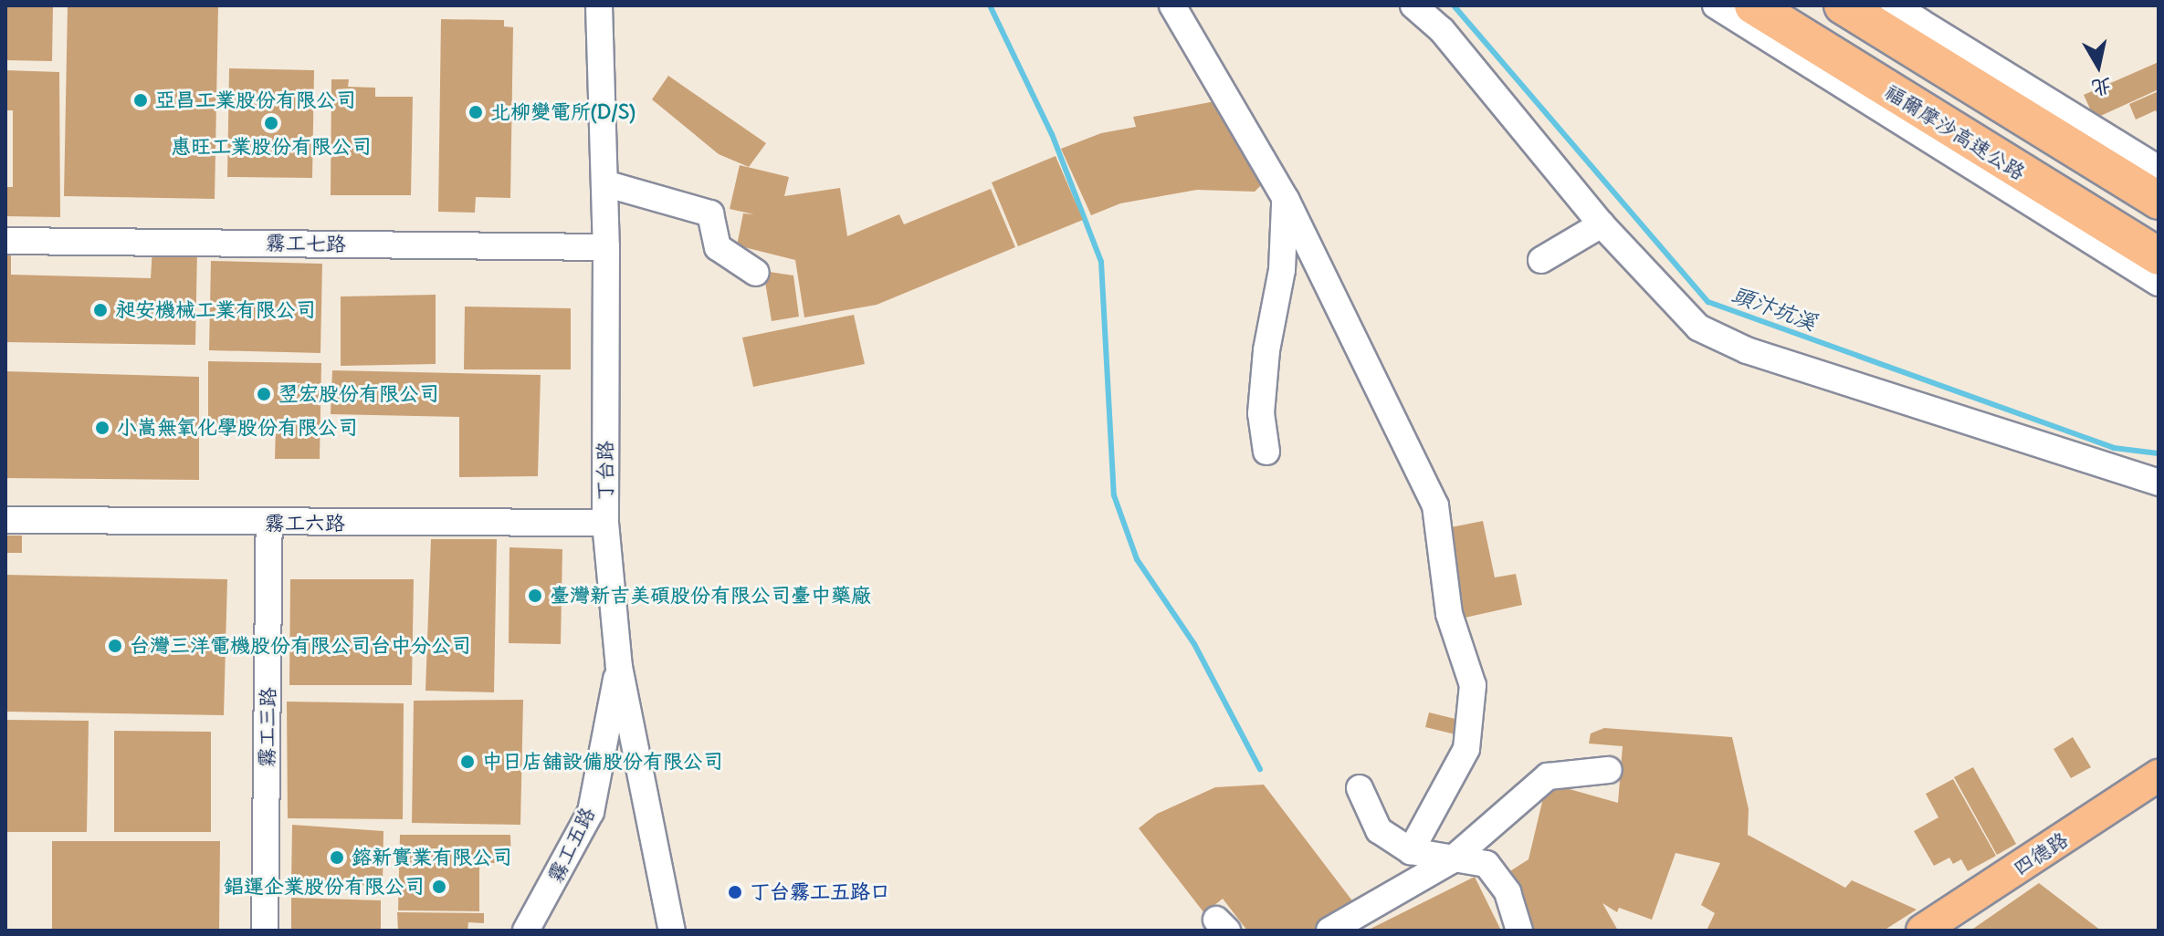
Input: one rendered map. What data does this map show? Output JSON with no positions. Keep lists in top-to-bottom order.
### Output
{
  "streets": {
    "highway": ["福爾摩沙高速公路"],
    "main road": ["四德路"],
    "street": [
      "霧工七路",
      "丁台路",
      "霧工六路",
      "霧工三路",
      "霧工五路"
    ]
  },
  "crossings": [
    ["霧工七路", "丁台路"],
    ["丁台路", "霧工六路"],
    ["丁台路", "霧工五路"],
    ["霧工六路", "霧工三路"]
  ],
  "water": ["頭汴坑溪"],
  "places": [
    "亞昌工業股份有限公司",
    "北柳變電所(D/S)",
    "惠旺工業股份有限公司",
    "昶安機械工業有限公司",
    "翌宏股份有限公司",
    "小嵩無氧化學股份有限公司",
    "臺灣新吉美碩股份有限公司臺中藥廠",
    "台灣三洋電機股份有限公司台中分公司",
    "中日店舖設備股份有限公司",
    "鎔新實業有限公司",
    "錩運企業股份有限公司",
    "丁台霧工五路口"
  ],
  "north": "bottom"
}
